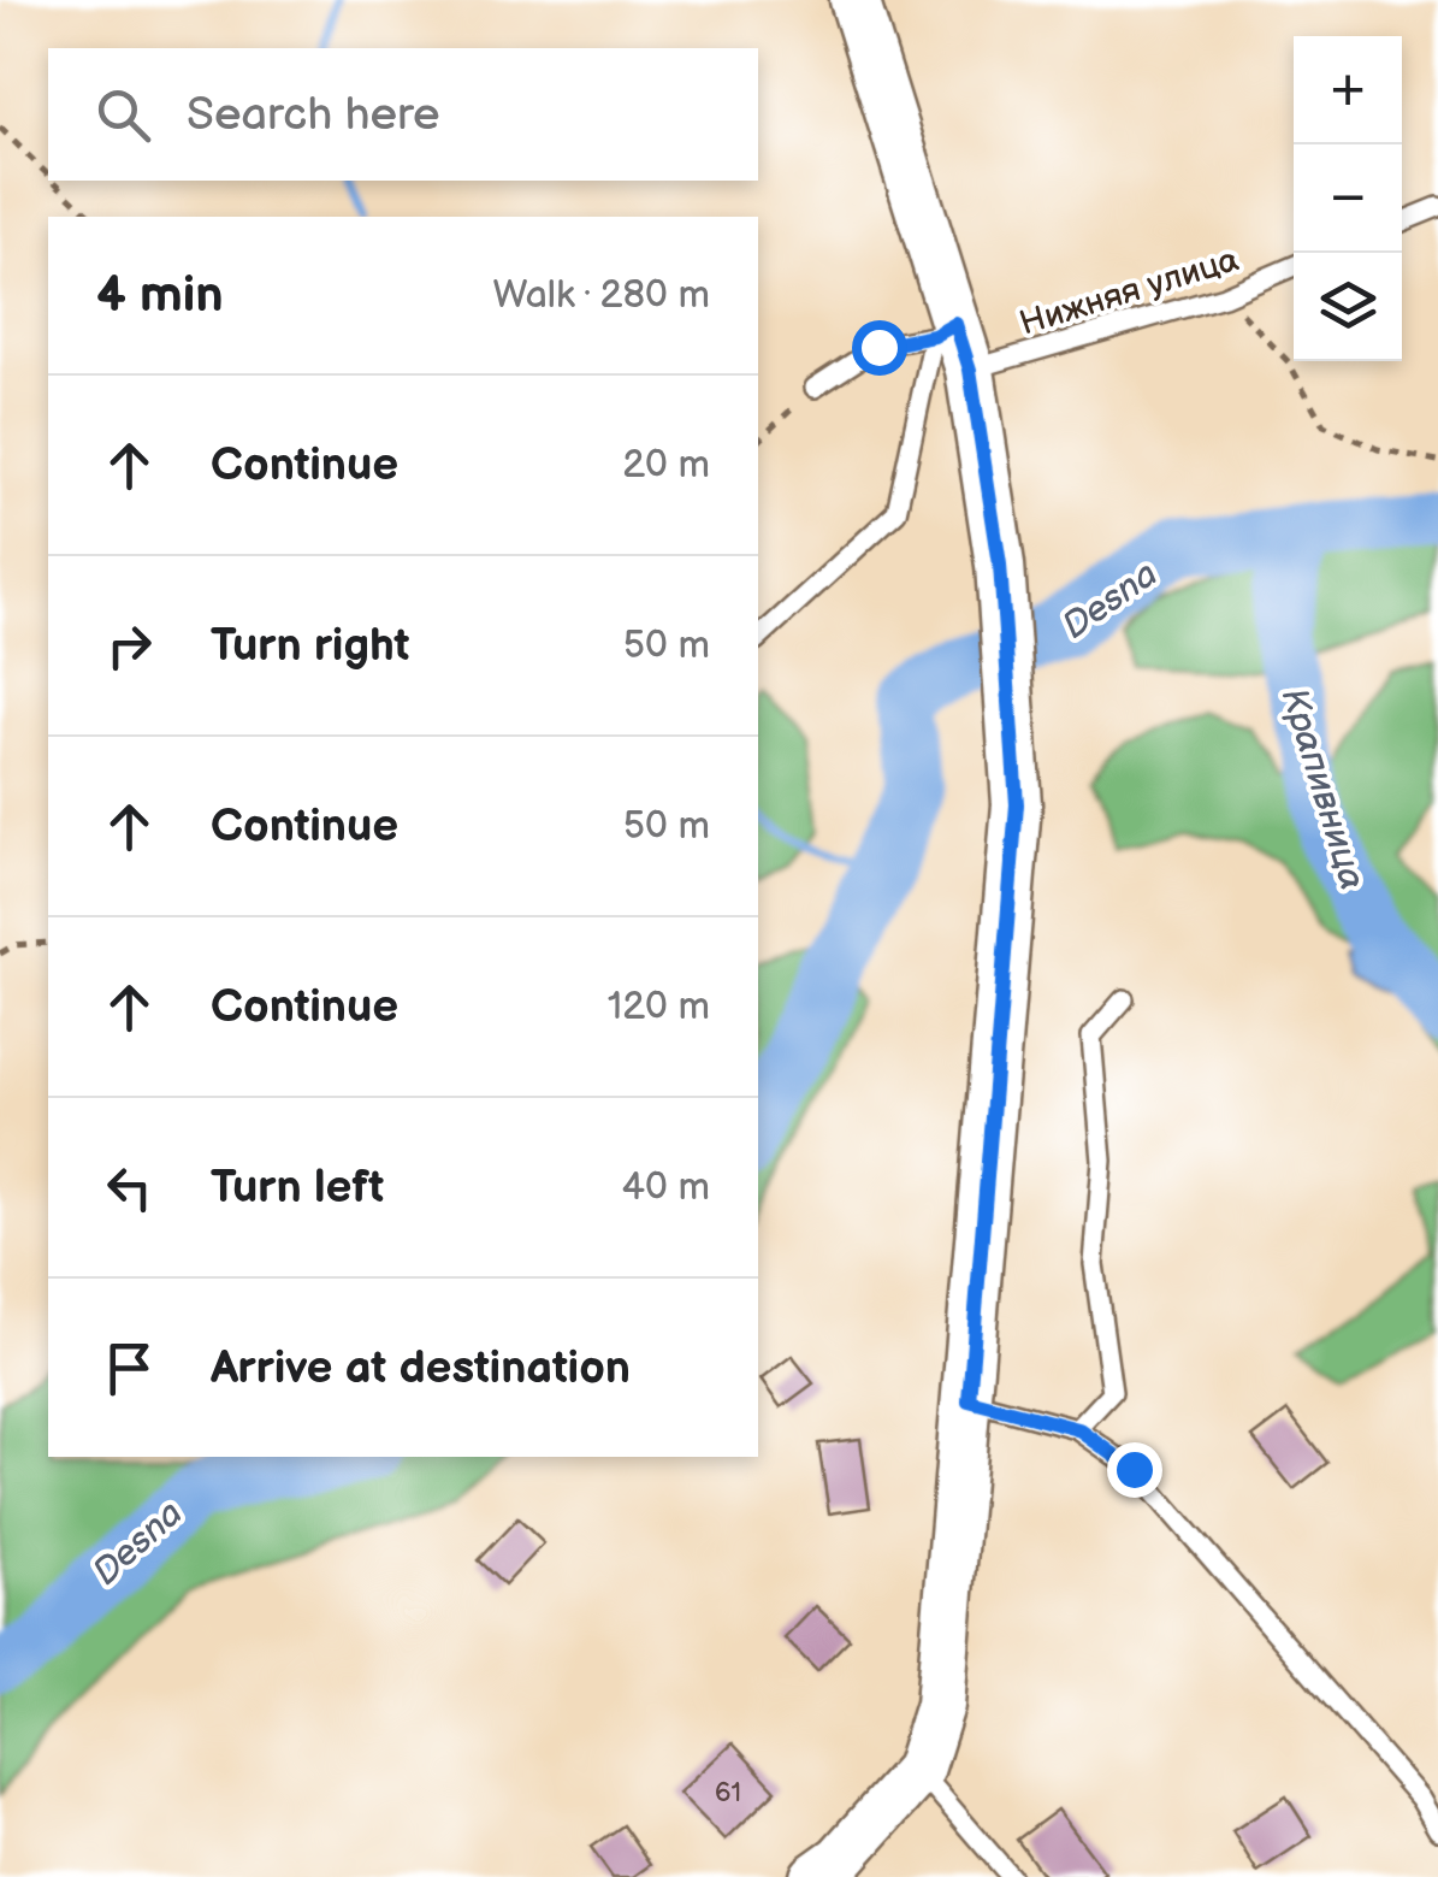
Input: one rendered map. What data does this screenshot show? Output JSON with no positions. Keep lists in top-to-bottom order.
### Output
{
  "streets": {
    "lane": ["Нижняя улица"]
  },
  "water": ["Desna", "Крапивница"],
  "house_numbers": ["61"],
  "page": {
    "map_buttons": ["+", "−"],
    "search": "Search here",
    "heading": ["4 min", "Walk · 280 m"],
    "list": [
      ["Continue", "20 m"],
      ["Turn right", "50 m"],
      ["Continue", "50 m"],
      ["Continue", "120 m"],
      ["Turn left", "40 m"],
      "Arrive at destination"
    ]
  }
}
